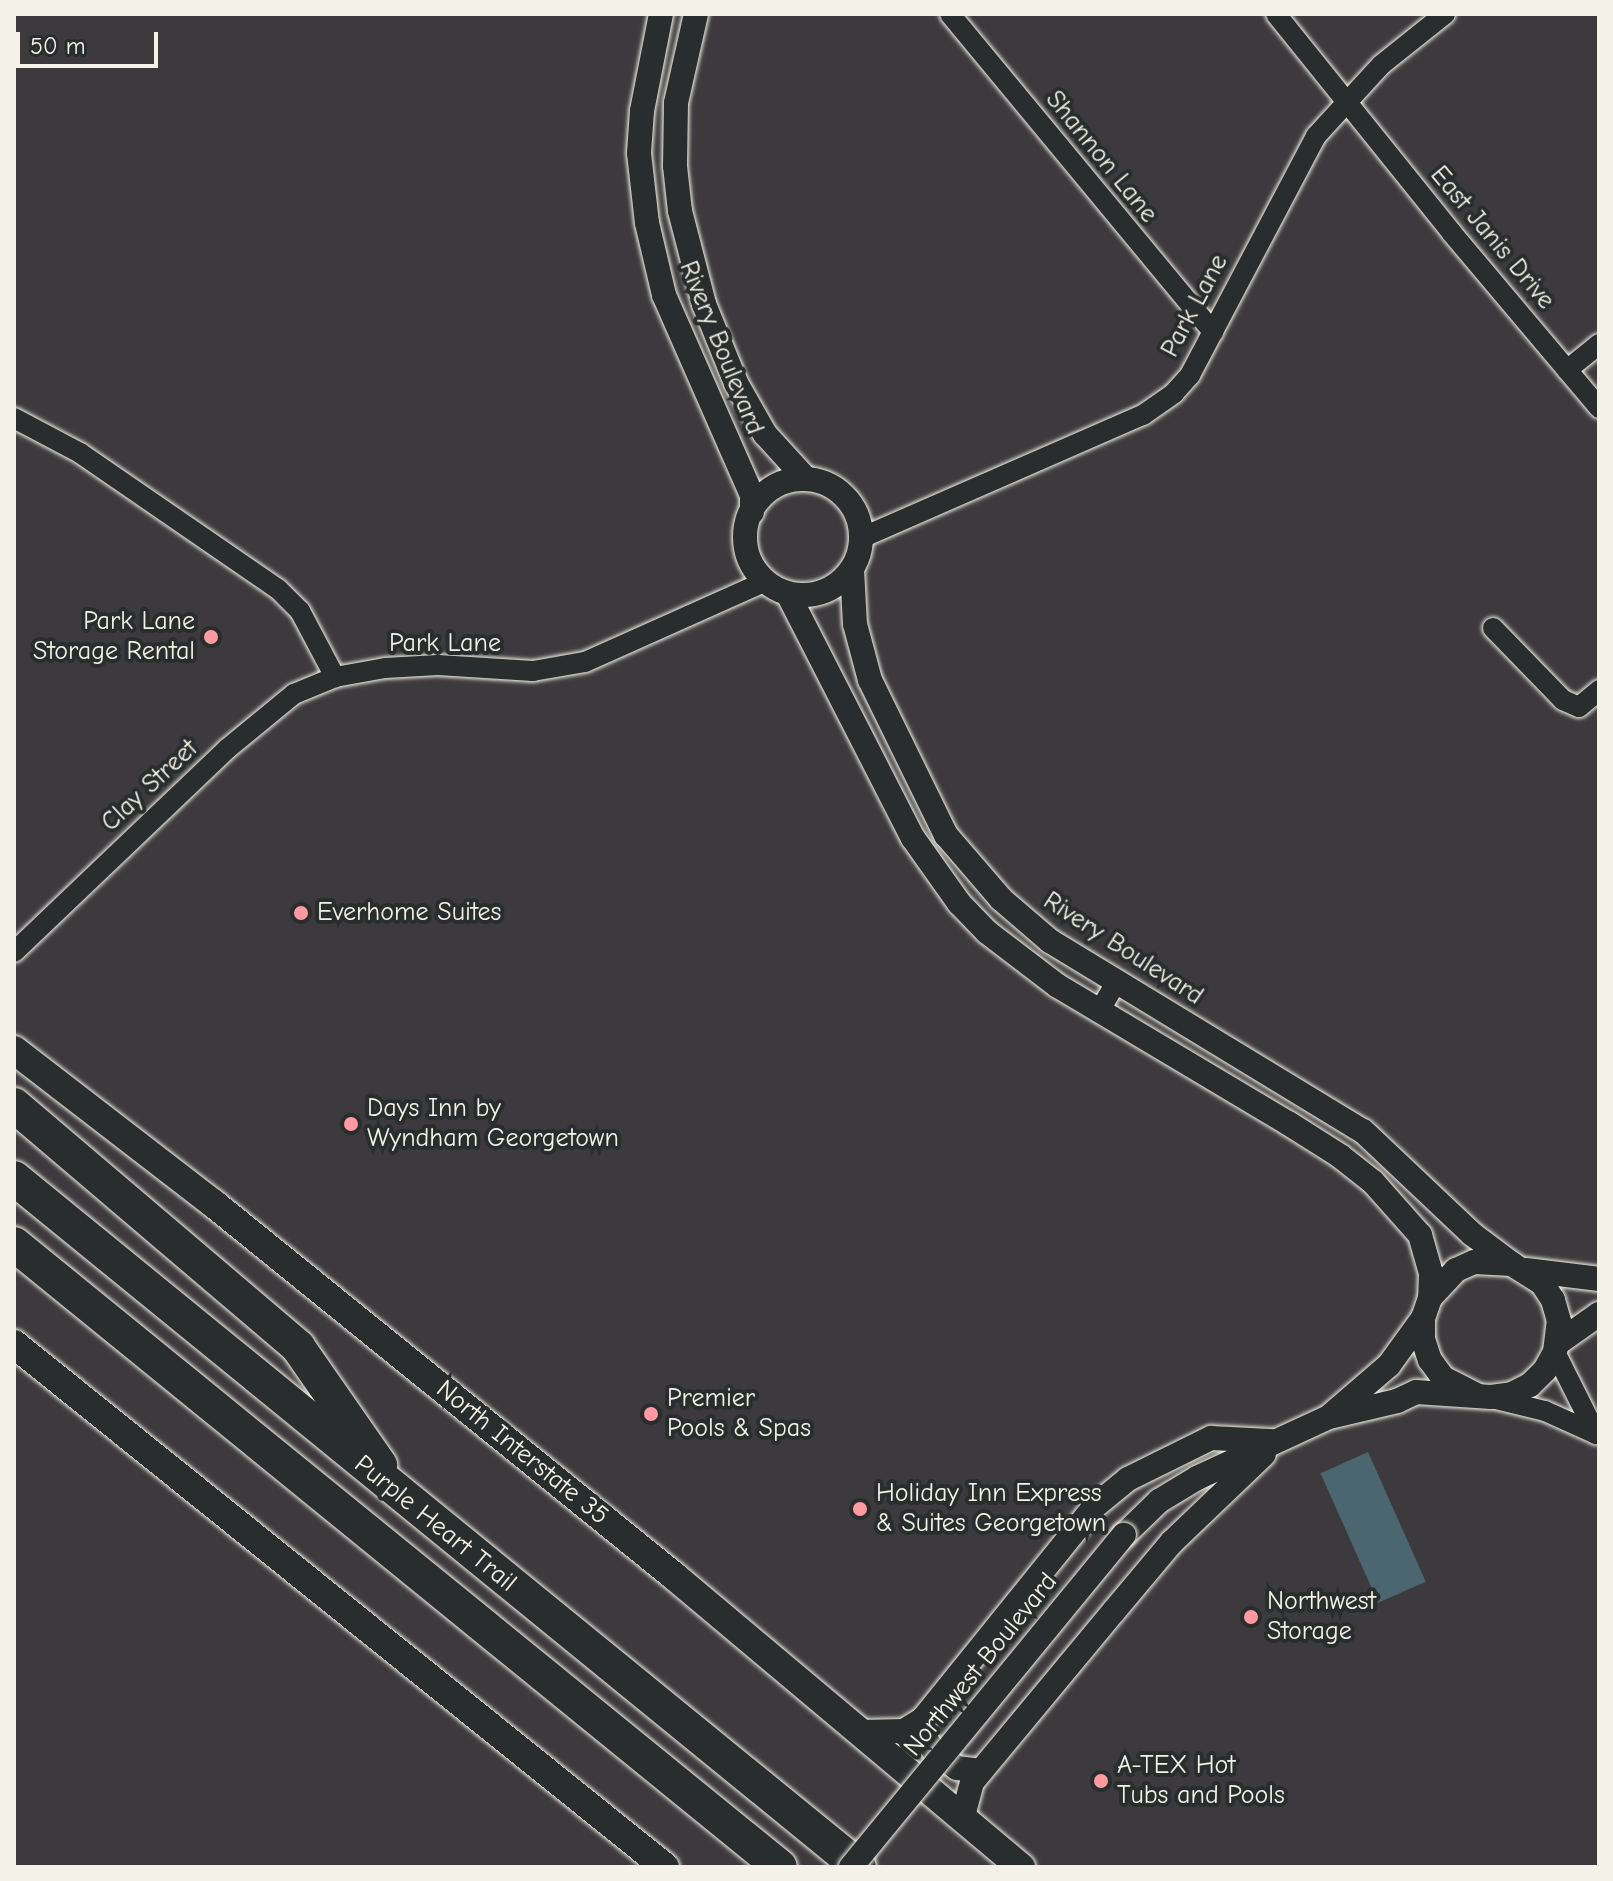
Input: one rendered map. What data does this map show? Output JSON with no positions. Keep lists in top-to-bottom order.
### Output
{
  "streets": {
    "highway": ["Purple Heart Trail"],
    "main road": ["North Interstate 35"],
    "street": [
      "Shannon Lane",
      "East Janis Drive",
      "Park Lane",
      "Rivery Boulevard",
      "Clay Street",
      "Northwest Boulevard"
    ]
  },
  "crossings": [
    ["Shannon Lane", "Park Lane"],
    ["East Janis Drive", "Park Lane"],
    ["Park Lane", "Rivery Boulevard"],
    ["Park Lane", "Clay Street"],
    ["Rivery Boulevard", "Northwest Boulevard"]
  ],
  "places": [
    "Park Lane Storage Rental",
    "Everhome Suites",
    "Days Inn by Wyndham Georgetown",
    "Premier Pools & Spas",
    "Holiday Inn Express & Suites Georgetown",
    "Northwest Storage",
    "A-TEX Hot Tubs and Pools"
  ],
  "scale_bar": "50 m"
}
